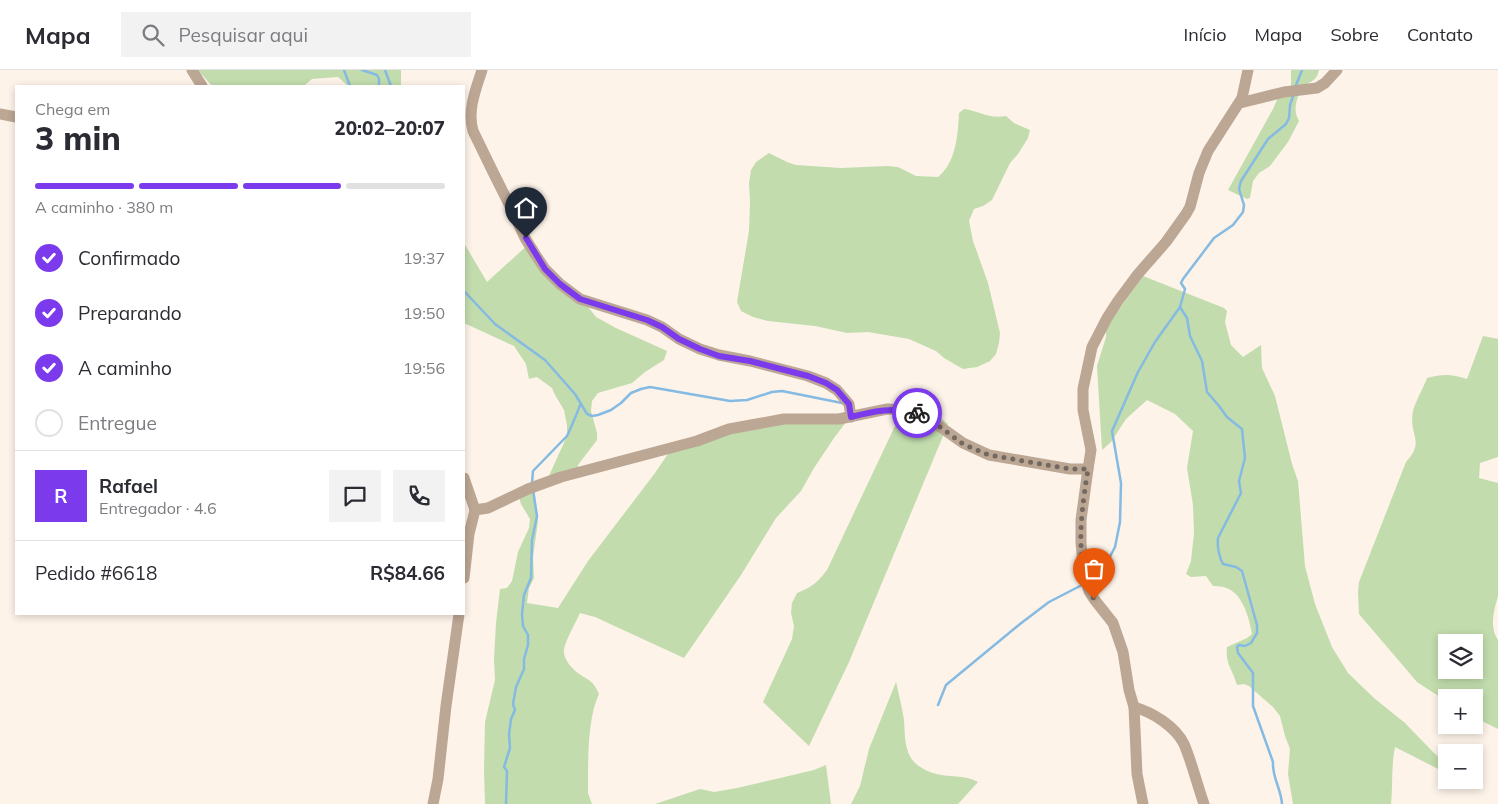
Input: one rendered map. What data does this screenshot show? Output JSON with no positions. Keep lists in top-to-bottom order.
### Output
{
  "page": {
    "header": "Mapa",
    "search": "Pesquisar aqui",
    "nav": [
      "Início",
      "Mapa",
      "Sobre",
      "Contato"
    ],
    "heading": ["3 min", "Chega em", "20:02–20:07"],
    "panel": [
      "Rafael",
      "Entregador · 4.6",
      "Pedido #6618",
      "R$84.66"
    ],
    "bar": "A caminho · 380 m",
    "list": [
      ["Confirmado", "19:37"],
      ["Preparando", "19:50"],
      ["A caminho", "19:56"],
      "Entregue"
    ],
    "round": "R",
    "map_buttons": ["+", "−"]
  }
}
